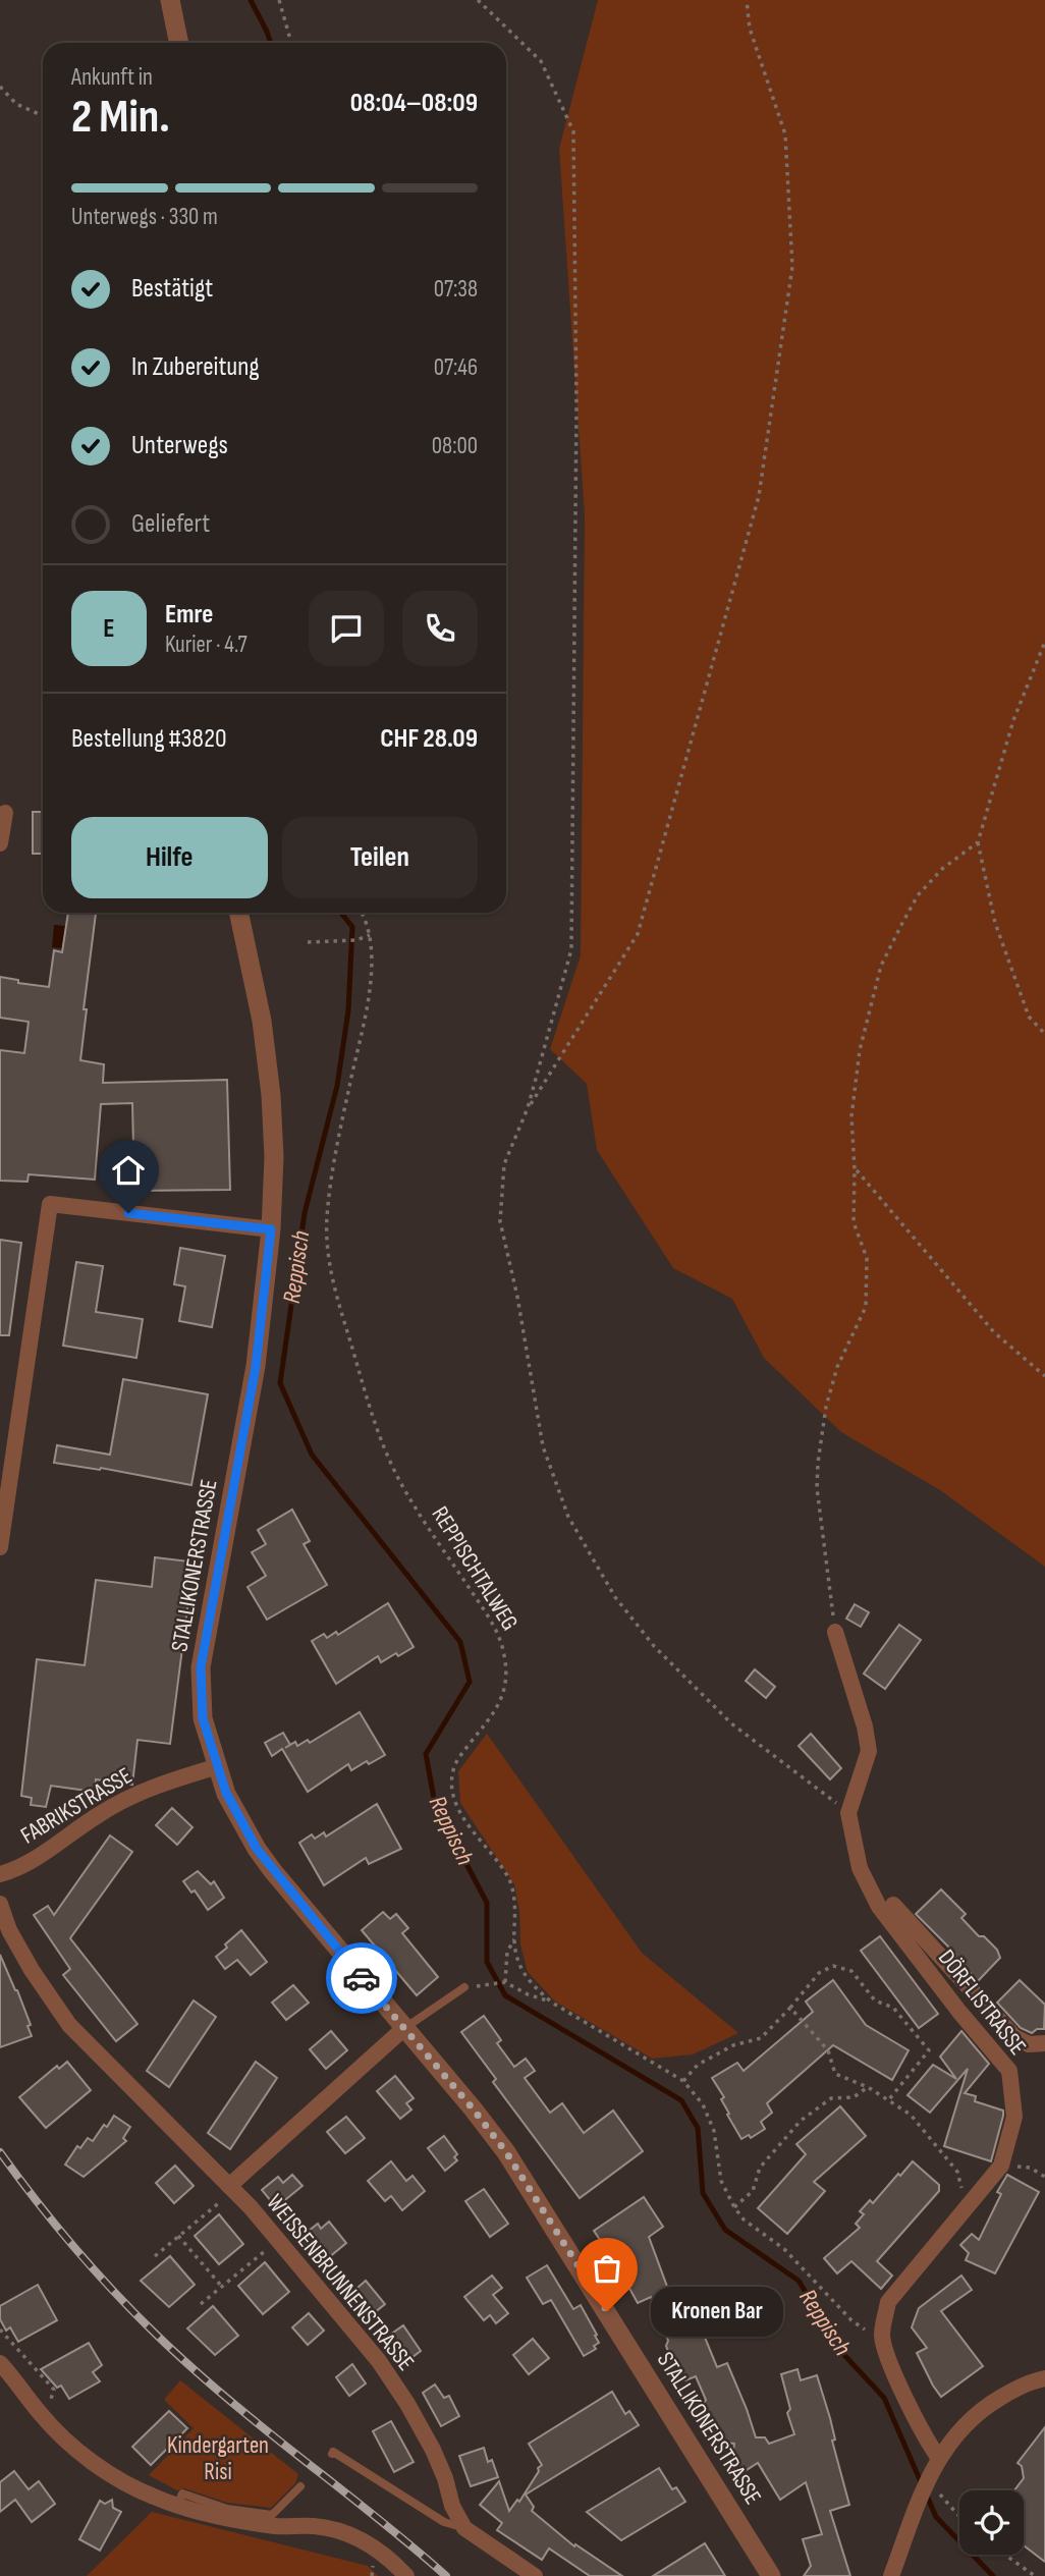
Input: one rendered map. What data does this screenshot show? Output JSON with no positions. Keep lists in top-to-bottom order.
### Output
{
  "streets": {
    "street": [
      "STALLIKONERSTRASSE",
      "FABRIKSTRASSE",
      "DÖRFLISTRASSE",
      "WEISSENBRUNNENSTRASSE"
    ],
    "path": ["REPPISCHTALWEG"]
  },
  "crossings": [
    ["STALLIKONERSTRASSE", "FABRIKSTRASSE"]
  ],
  "water": ["Reppisch"],
  "parks": ["Kindergarten Risi"],
  "places": ["Kronen Bar"],
  "page": {
    "heading": ["2 Min.", "Ankunft in", "08:04–08:09"],
    "panel": [
      "Emre",
      "Kurier · 4.7",
      "Bestellung #3820",
      "CHF 28.09"
    ],
    "bar": "Unterwegs · 330 m",
    "list": [
      ["Bestätigt", "07:38"],
      ["In Zubereitung", "07:46"],
      ["Unterwegs", "08:00"],
      "Geliefert"
    ],
    "round": "E",
    "buttons": ["Hilfe", "Teilen"],
    "bubble": "Kronen Bar"
  }
}
